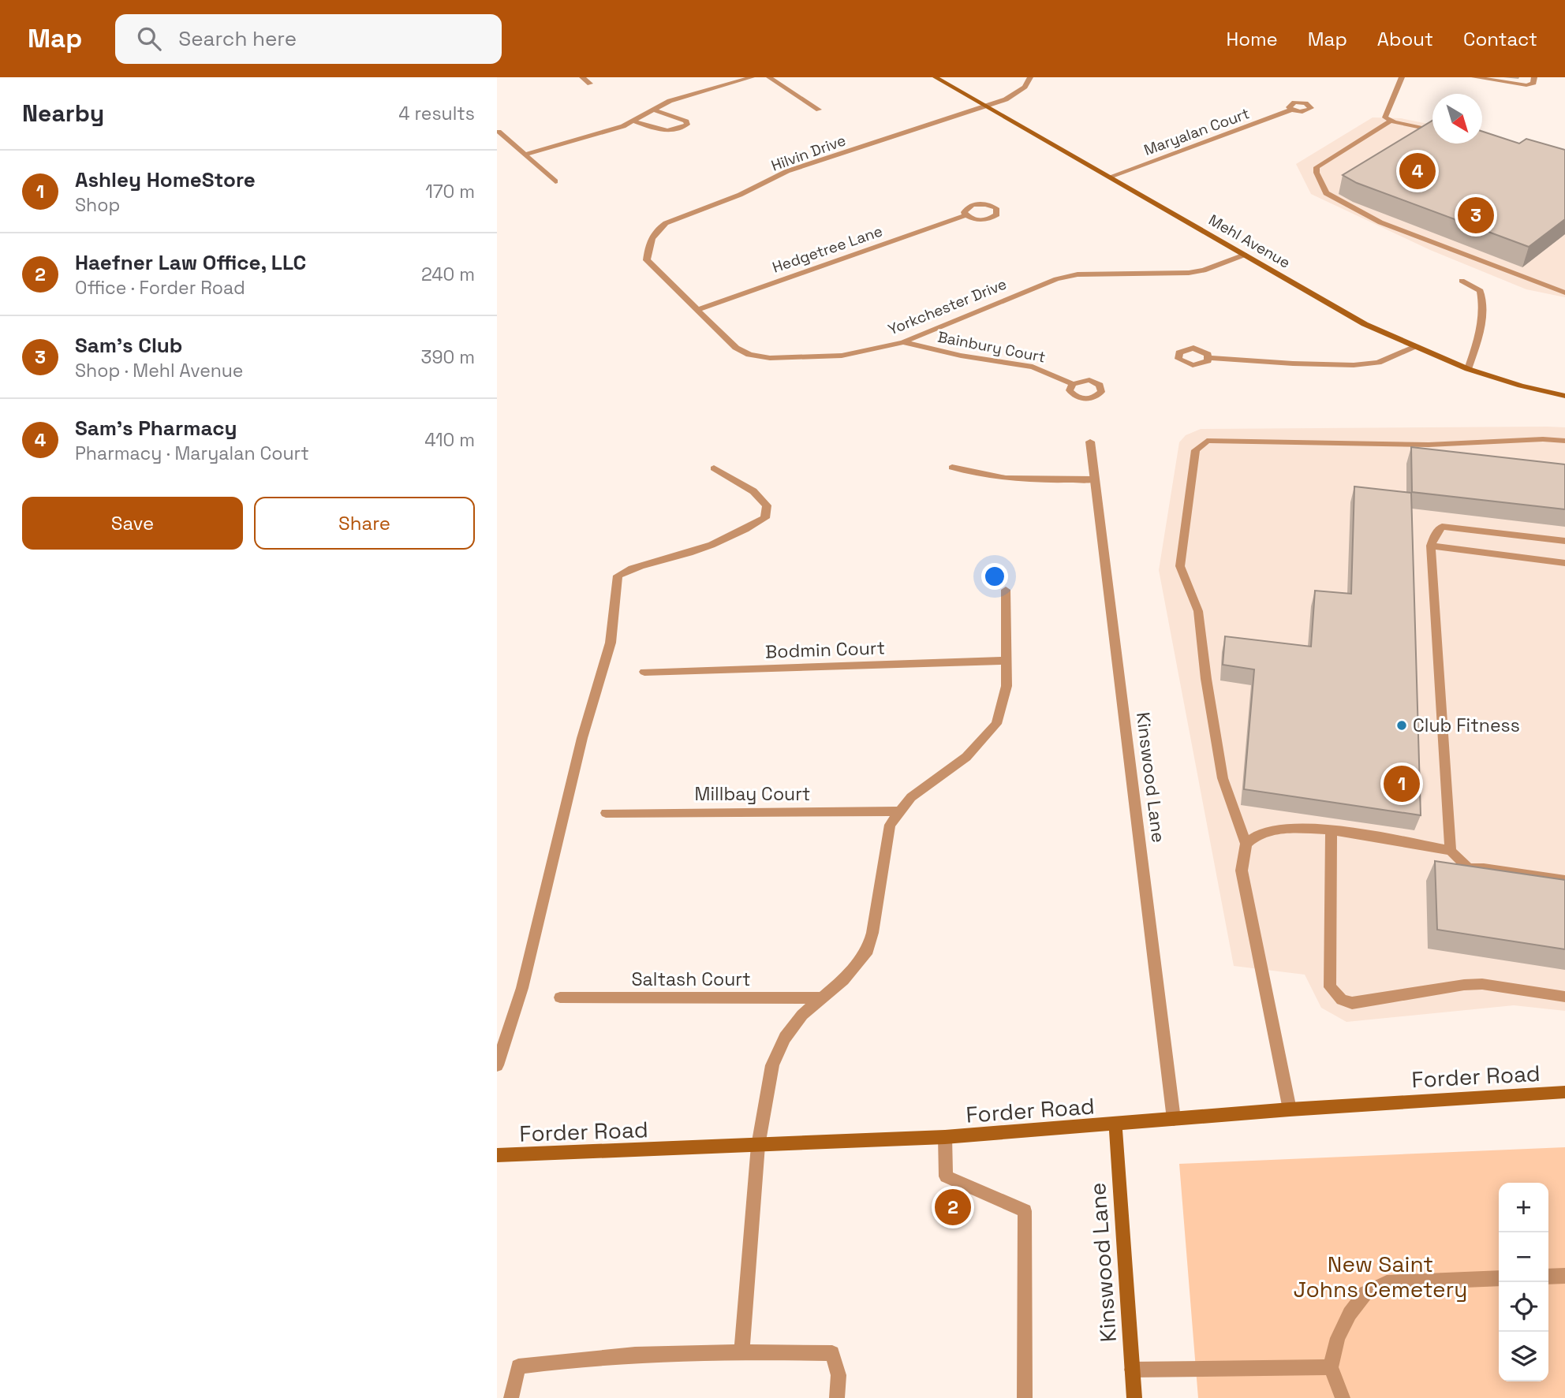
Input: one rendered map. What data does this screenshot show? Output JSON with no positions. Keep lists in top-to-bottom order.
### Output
{
  "streets": {
    "street": [
      "Maryalan Court",
      "Hilvin Drive",
      "Mehl Avenue",
      "Hedgetree Lane",
      "Yorkchester Drive",
      "Bainbury Court",
      "Bodmin Court",
      "Kinswood Lane",
      "Millbay Court",
      "Saltash Court",
      "Forder Road"
    ]
  },
  "crossings": [
    ["Maryalan Court", "Mehl Avenue"],
    ["Hilvin Drive", "Mehl Avenue"],
    ["Hilvin Drive", "Yorkchester Drive"],
    ["Mehl Avenue", "Yorkchester Drive"],
    ["Hedgetree Lane", "Yorkchester Drive"],
    ["Yorkchester Drive", "Bainbury Court"],
    ["Kinswood Lane", "Forder Road"]
  ],
  "parks": ["New Saint Johns Cemetery"],
  "places": ["Club Fitness"],
  "north": "bottom right",
  "page": {
    "header": "Map",
    "search": "Search here",
    "nav": [
      "Home",
      "Map",
      "About",
      "Contact"
    ],
    "heading": ["Nearby", "4 results"],
    "list": [
      {
        "mark": "1",
        "name": "Ashley HomeStore",
        "note": "Shop",
        "value": "170 m"
      },
      {
        "mark": "2",
        "name": "Haefner Law Office, LLC",
        "note": "Office · Forder Road",
        "value": "240 m"
      },
      {
        "mark": "3",
        "name": "Sam's Club",
        "note": "Shop · Mehl Avenue",
        "value": "390 m"
      },
      {
        "mark": "4",
        "name": "Sam's Pharmacy",
        "note": "Pharmacy · Maryalan Court",
        "value": "410 m"
      }
    ],
    "pins": [
      "4",
      "3",
      "1",
      "2"
    ],
    "buttons": ["Save", "Share"],
    "map_buttons": ["+", "−"]
  }
}
